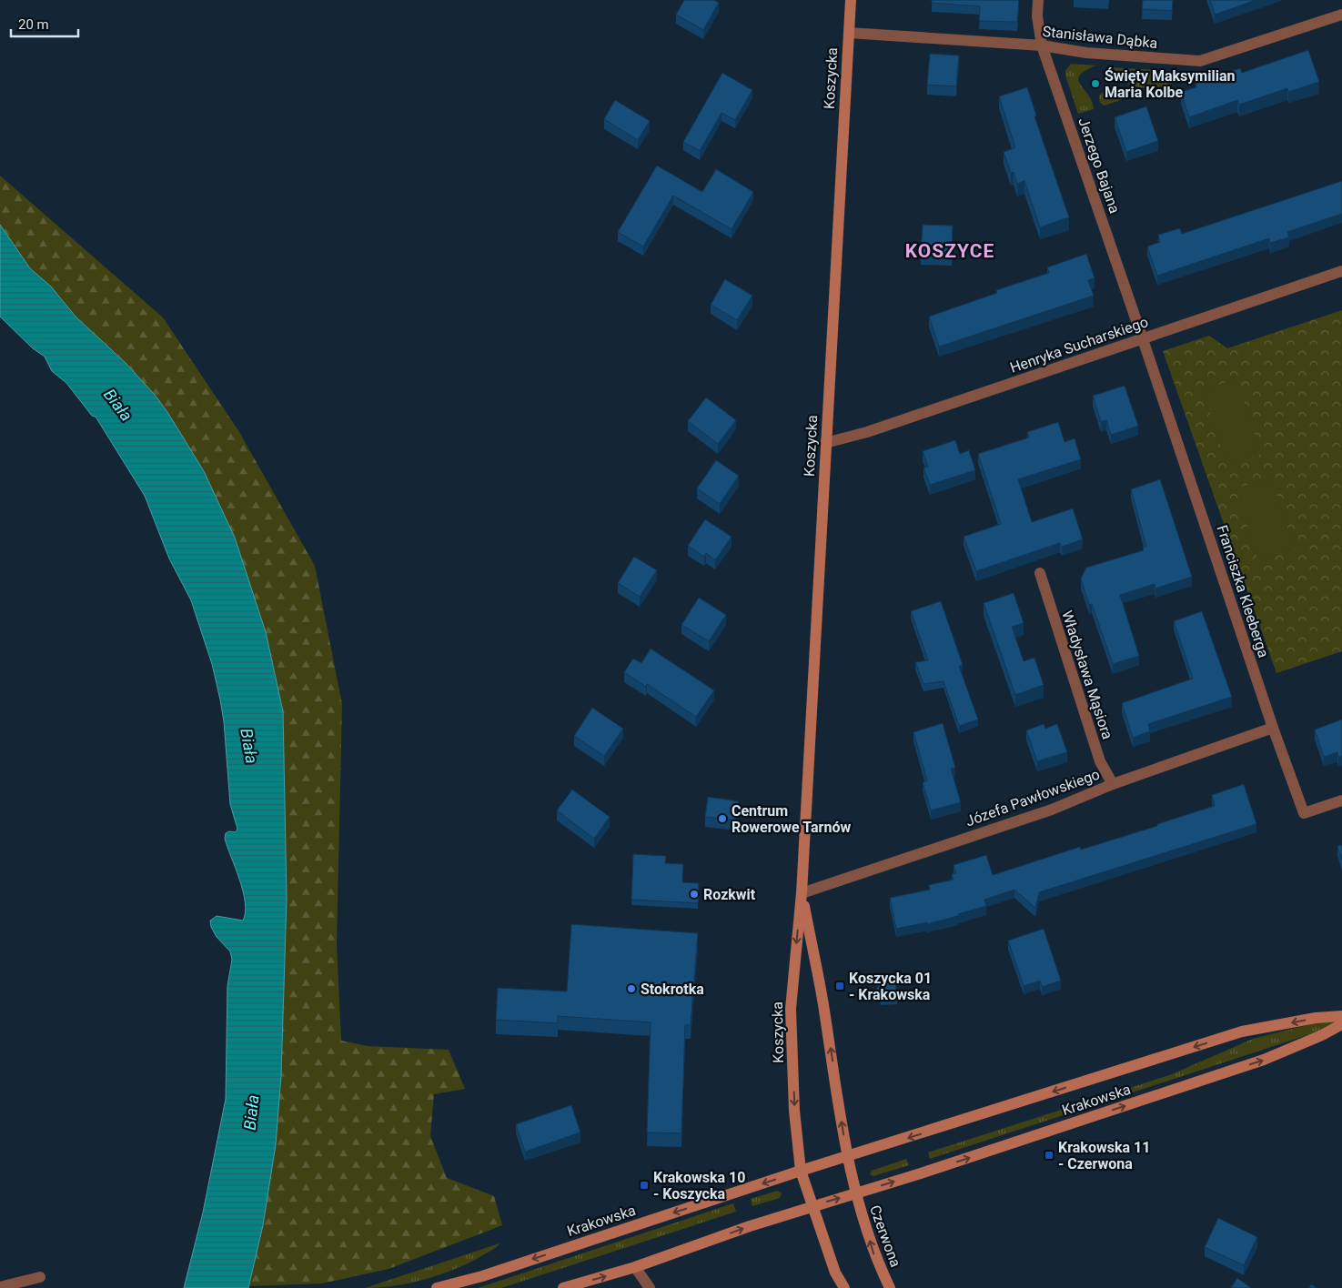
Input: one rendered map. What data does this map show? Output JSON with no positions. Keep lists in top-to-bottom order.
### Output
{
  "streets": {
    "street": [
      "Stanisława Dąbka",
      "Koszycka",
      "Jerzego Bajana",
      "Henryka Sucharskiego",
      "Franciszka Kleeberga",
      "Władysława Mąsiora",
      "Józefa Pawłowskiego",
      "Krakowska",
      "Czerwona"
    ]
  },
  "crossings": [
    ["Stanisława Dąbka", "Koszycka"],
    ["Stanisława Dąbka", "Jerzego Bajana"],
    ["Koszycka", "Henryka Sucharskiego"],
    ["Koszycka", "Józefa Pawłowskiego"],
    ["Koszycka", "Krakowska"],
    ["Jerzego Bajana", "Henryka Sucharskiego"],
    ["Jerzego Bajana", "Franciszka Kleeberga"],
    ["Henryka Sucharskiego", "Franciszka Kleeberga"],
    ["Franciszka Kleeberga", "Józefa Pawłowskiego"],
    ["Władysława Mąsiora", "Józefa Pawłowskiego"],
    ["Krakowska", "Czerwona"]
  ],
  "districts": ["KOSZYCE"],
  "water": ["Biała"],
  "places": {
    "other": [
      "Święty Maksymilian Maria Kolbe",
      "Centrum Rowerowe Tarnów",
      "Rozkwit",
      "Stokrotka"
    ],
    "transit": ["Koszycka 01 - Krakowska", "Krakowska 11 - Czerwona", "Krakowska 10 - Koszycka"]
  },
  "scale_bar": "20 m"
}
